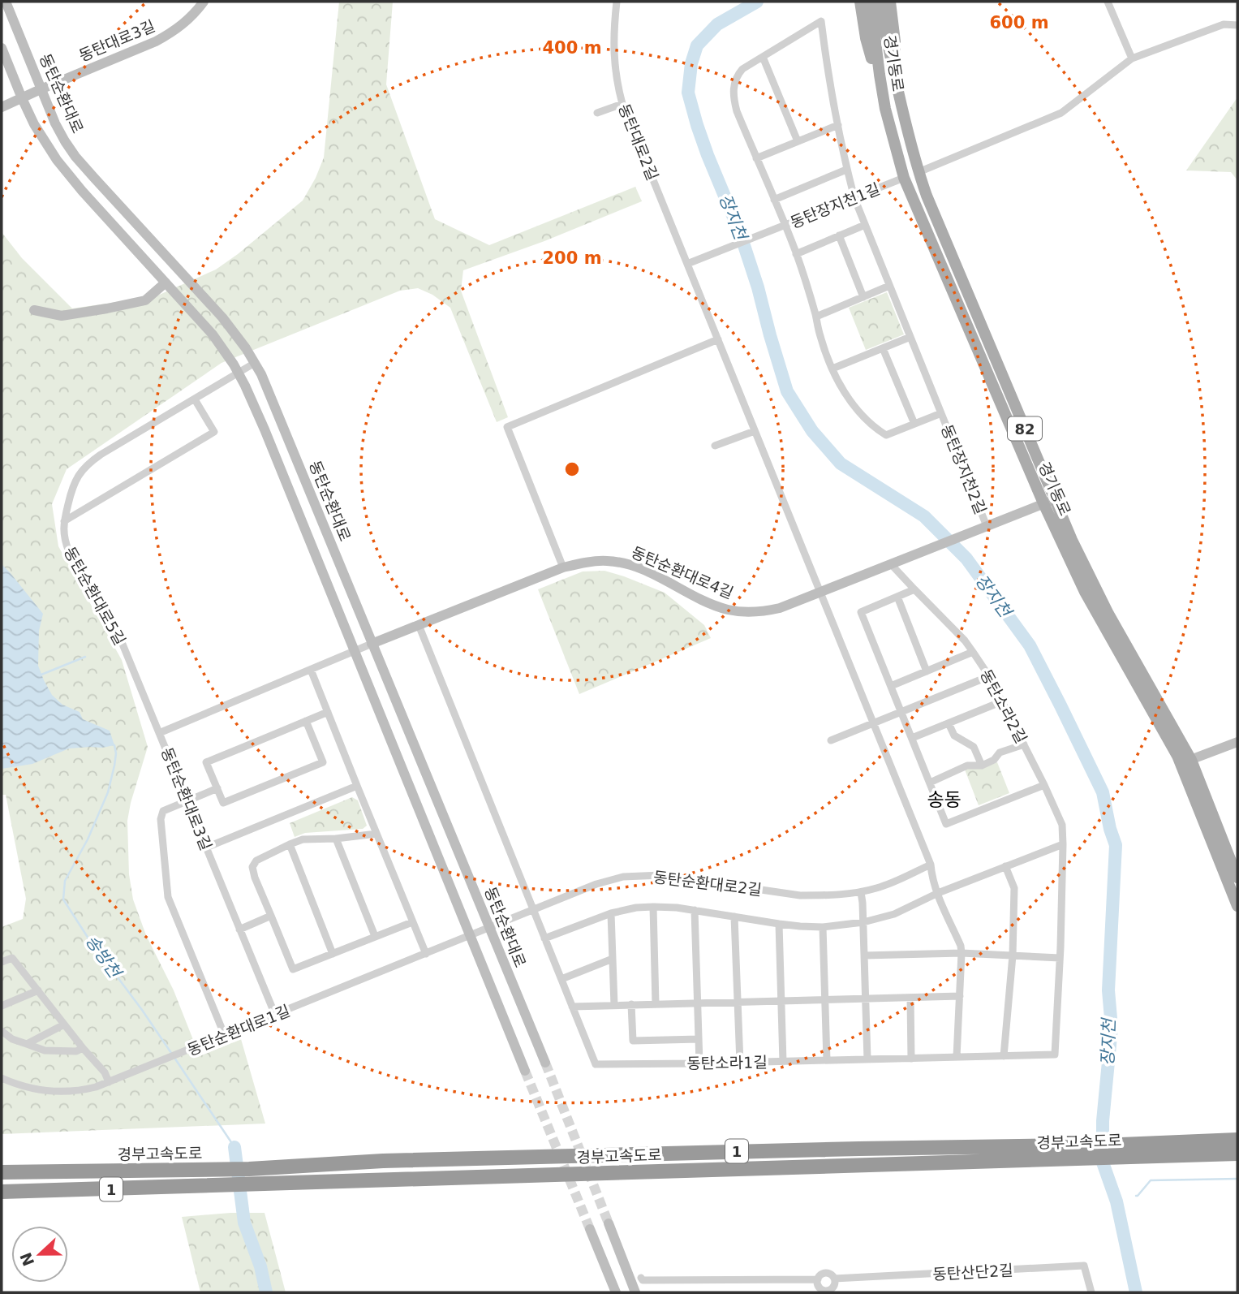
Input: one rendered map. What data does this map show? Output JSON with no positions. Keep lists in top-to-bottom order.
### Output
{
  "streets": {
    "highway": ["경부고속도로", "1"],
    "main road": [
      "동탄대로3길",
      "경기동로",
      "동탄순환대로",
      "82",
      "동탄순환대로4길"
    ],
    "street": [
      "동탄대로2길",
      "동탄장지천1길",
      "동탄장지천2길",
      "동탄순환대로5길",
      "동탄소라2길",
      "동탄순환대로3길",
      "동탄순환대로2길",
      "동탄순환대로1길",
      "동탄소라1길",
      "동탄산단2길"
    ]
  },
  "crossings": [
    ["동탄대로3길", "동탄순환대로"],
    ["경기동로", "동탄장지천1길"],
    ["경기동로", "동탄순환대로4길"],
    ["동탄순환대로", "동탄순환대로4길"],
    ["동탄순환대로", "동탄순환대로5길"],
    ["동탄순환대로", "동탄순환대로3길"],
    ["동탄순환대로", "동탄순환대로2길"],
    ["동탄순환대로", "동탄순환대로1길"],
    ["동탄대로2길", "동탄장지천1길"],
    ["동탄대로2길", "동탄순환대로4길"],
    ["동탄대로2길", "동탄순환대로2길"],
    ["동탄장지천1길", "동탄장지천2길"],
    ["동탄장지천2길", "동탄순환대로4길"],
    ["동탄순환대로4길", "동탄소라2길"],
    ["동탄순환대로4길", "동탄순환대로3길"],
    ["동탄순환대로4길", "동탄소라1길"],
    ["동탄순환대로5길", "동탄순환대로3길"],
    ["동탄소라2길", "동탄소라1길"],
    ["동탄순환대로3길", "동탄순환대로1길"],
    ["동탄순환대로2길", "동탄순환대로1길"],
    ["동탄순환대로2길", "동탄소라1길"]
  ],
  "districts": ["송동"],
  "water": ["장지천", "송방천"],
  "north": "left",
  "rings": ["600 m", "400 m", "200 m"]
}
